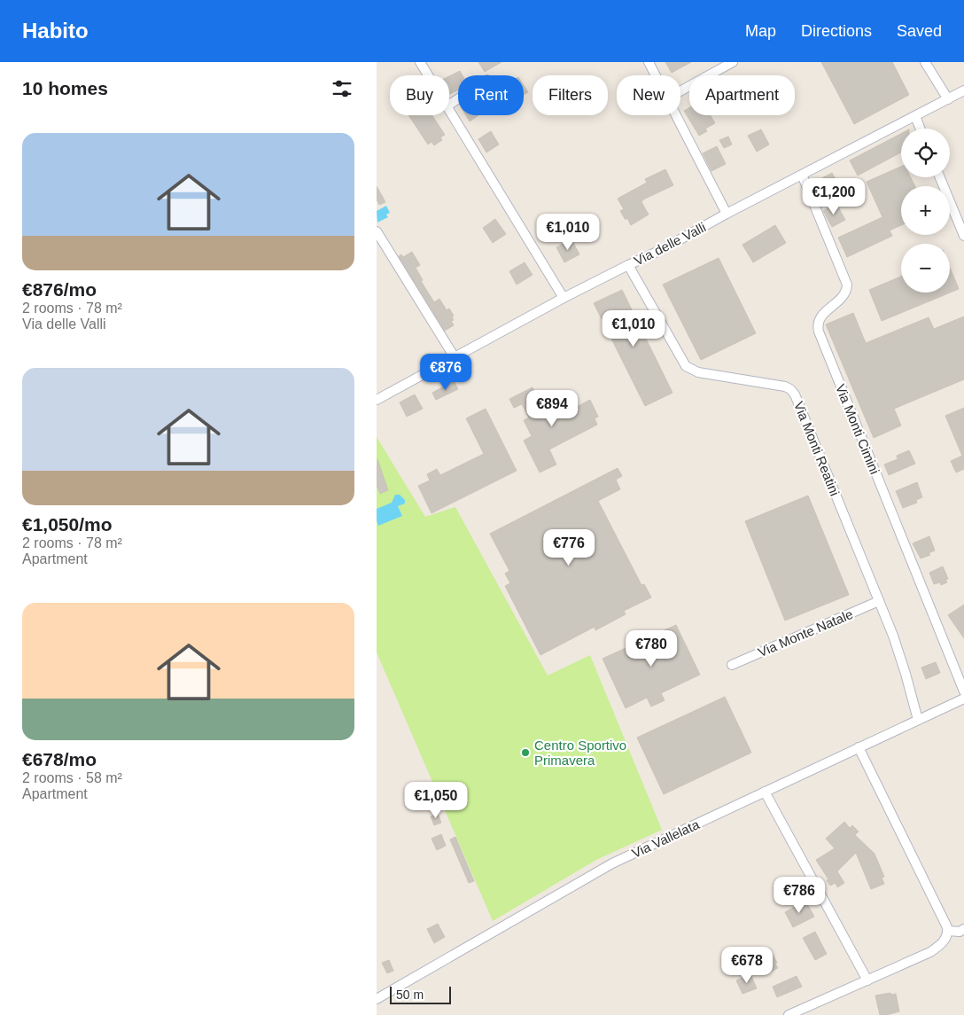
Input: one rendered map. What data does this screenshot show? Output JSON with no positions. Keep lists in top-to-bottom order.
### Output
{
  "streets": {
    "street": [
      "Via delle Valli",
      "Via Monti Cimini",
      "Via Monti Reatini",
      "Via Monte Natale",
      "Via Vallelata"
    ]
  },
  "crossings": [
    ["Via delle Valli", "Via Monti Cimini"],
    ["Via delle Valli", "Via Monti Reatini"],
    ["Via Monti Reatini", "Via Monte Natale"],
    ["Via Monti Reatini", "Via Vallelata"]
  ],
  "places": ["Centro Sportivo Primavera"],
  "scale_bar": "50 m",
  "page": {
    "header": "Habito",
    "nav": ["Map", "Directions", "Saved"],
    "heading": "10 homes",
    "chip": [
      "Buy",
      "Rent",
      "Filters",
      "New",
      "Apartment"
    ],
    "list": [
      {
        "name": "€876/mo",
        "note": "2 rooms · 78 m² · Via delle Valli"
      },
      {
        "name": "€1,050/mo",
        "note": "2 rooms · 78 m² · Apartment"
      },
      {
        "name": "€678/mo",
        "note": "2 rooms · 58 m² · Apartment"
      }
    ],
    "map_buttons": ["+", "−"],
    "price": [
      "€1,200",
      "€1,010",
      "€1,010",
      "€876",
      "€894",
      "€776",
      "€780",
      "€1,050",
      "€786",
      "€678"
    ],
    "scale": "50 m"
  }
}
